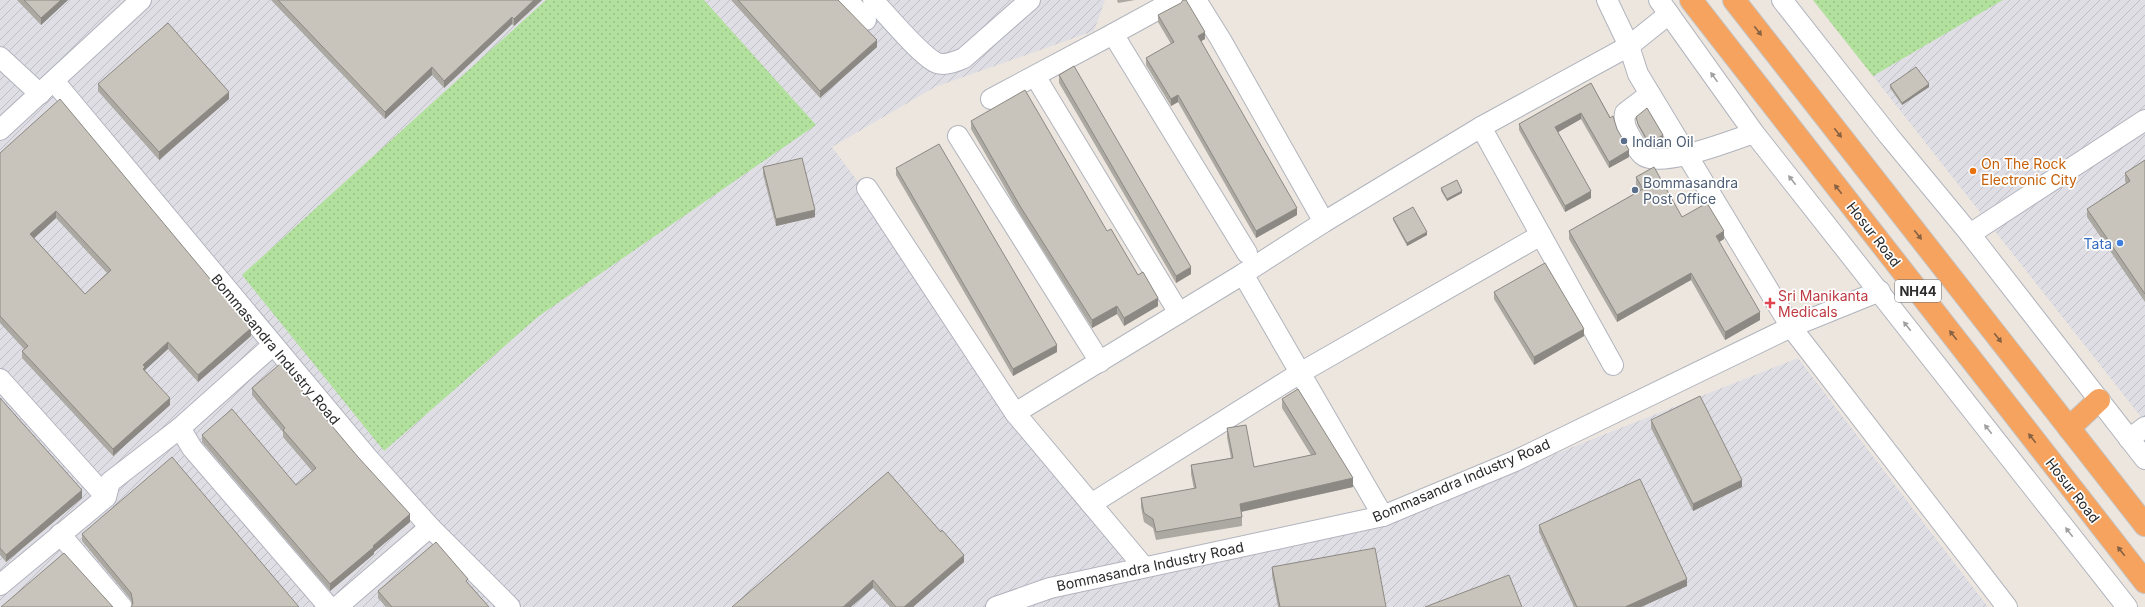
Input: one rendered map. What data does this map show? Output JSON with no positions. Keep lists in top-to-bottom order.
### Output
{
  "streets": {
    "highway": ["Hosur Road", "NH44"],
    "street": ["Bommasandra Industry Road"]
  },
  "places": {
    "other": [
      "Indian Oil",
      "On The Rock Electronic City",
      "Bommasandra Post Office",
      "Tata"
    ],
    "health": ["Sri Manikanta Medicals"]
  }
}
